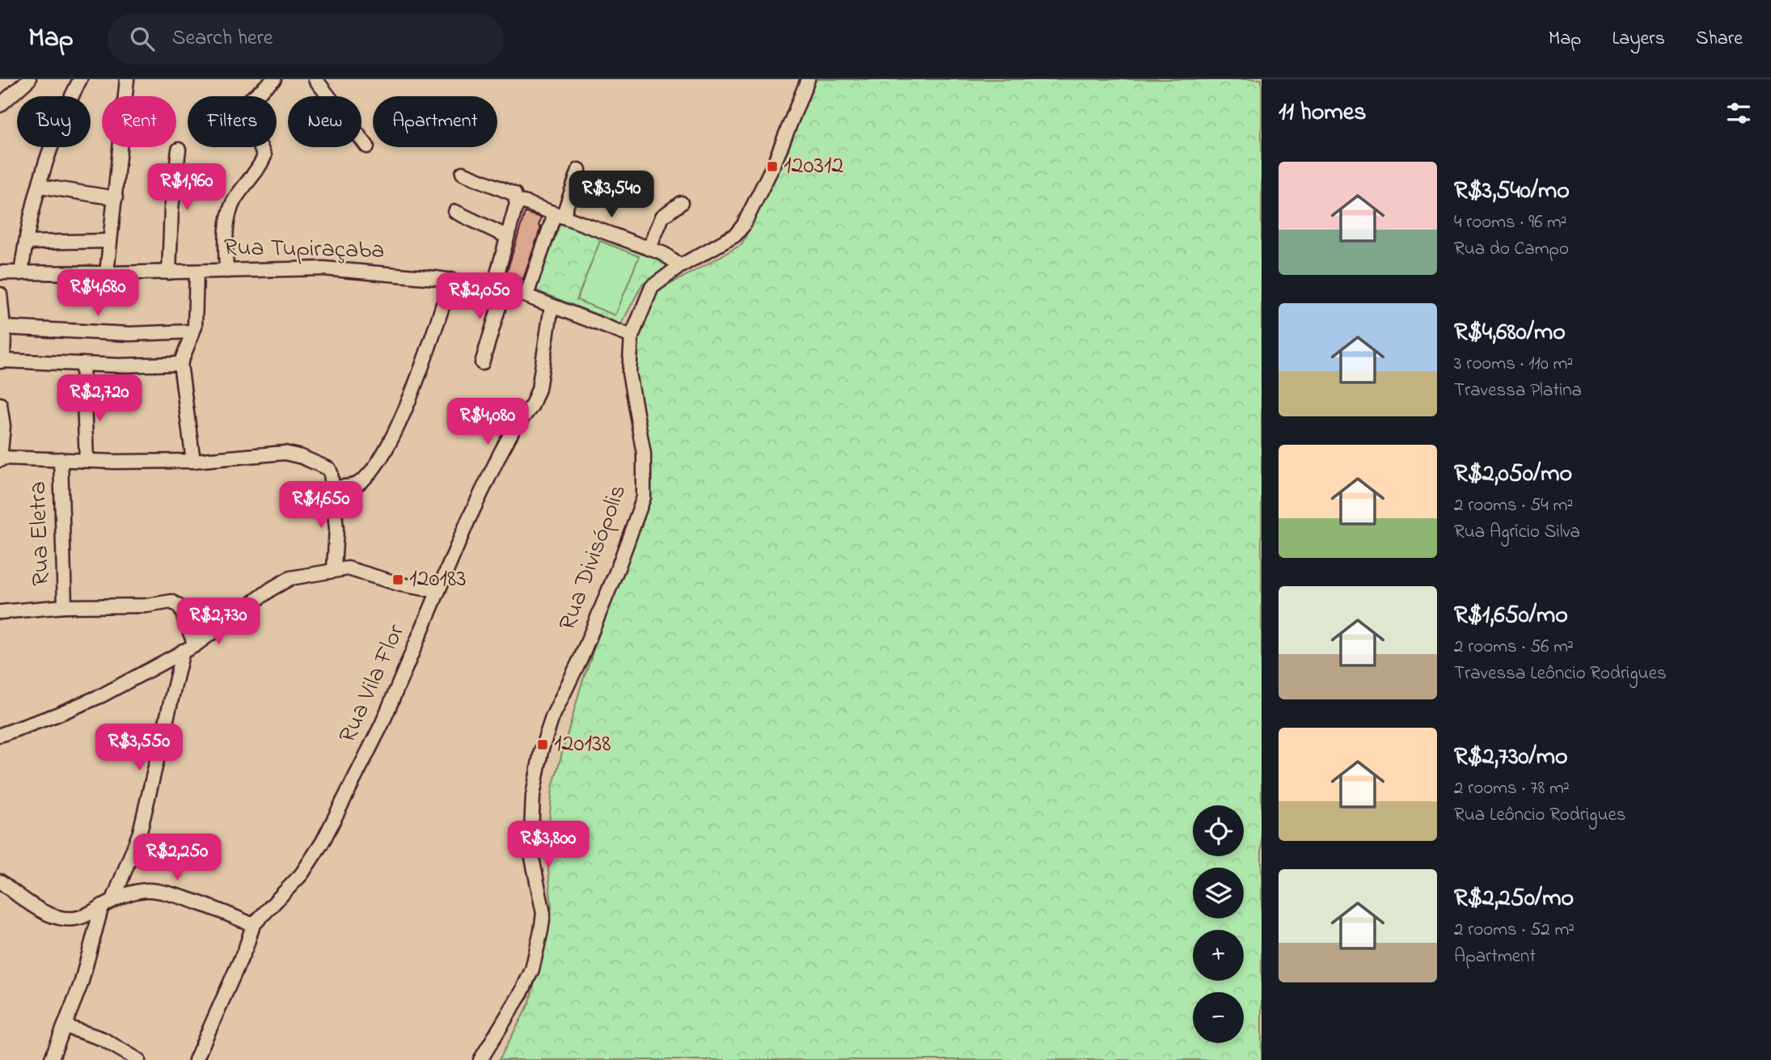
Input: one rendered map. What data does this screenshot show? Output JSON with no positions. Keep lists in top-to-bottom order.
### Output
{
  "streets": {
    "street": [
      "Rua Tupiraçaba",
      "Rua Eletra",
      "Rua Divisópolis",
      "Rua Vila Flor"
    ]
  },
  "crossings": [
    ["Rua Tupiraçaba", "Rua Divisópolis"],
    ["Rua Tupiraçaba", "Rua Vila Flor"]
  ],
  "places": {
    "transit": ["120312", "120183", "120138"]
  },
  "page": {
    "header": "Map",
    "search": "Search here",
    "nav": ["Map", "Layers", "Share"],
    "heading": "11 homes",
    "chip": [
      "Buy",
      "Rent",
      "Filters",
      "New",
      "Apartment"
    ],
    "list": [
      {
        "name": "R$3,540/mo",
        "note": "4 rooms · 96 m² · Rua do Campo"
      },
      {
        "name": "R$4,680/mo",
        "note": "3 rooms · 110 m² · Travessa Platina"
      },
      {
        "name": "R$2,050/mo",
        "note": "2 rooms · 54 m² · Rua Agrício Silva"
      },
      {
        "name": "R$1,650/mo",
        "note": "2 rooms · 56 m² · Travessa Leôncio Rodrigues"
      },
      {
        "name": "R$2,730/mo",
        "note": "2 rooms · 78 m² · Rua Leôncio Rodrigues"
      },
      {
        "name": "R$2,250/mo",
        "note": "2 rooms · 52 m² · Apartment"
      }
    ],
    "price": [
      "R$1,960",
      "R$3,540",
      "R$4,680",
      "R$2,050",
      "R$2,720",
      "R$4,080",
      "R$1,650",
      "R$2,730",
      "R$3,550",
      "R$3,800",
      "R$2,250"
    ],
    "map_buttons": ["+", "−"]
  }
}
